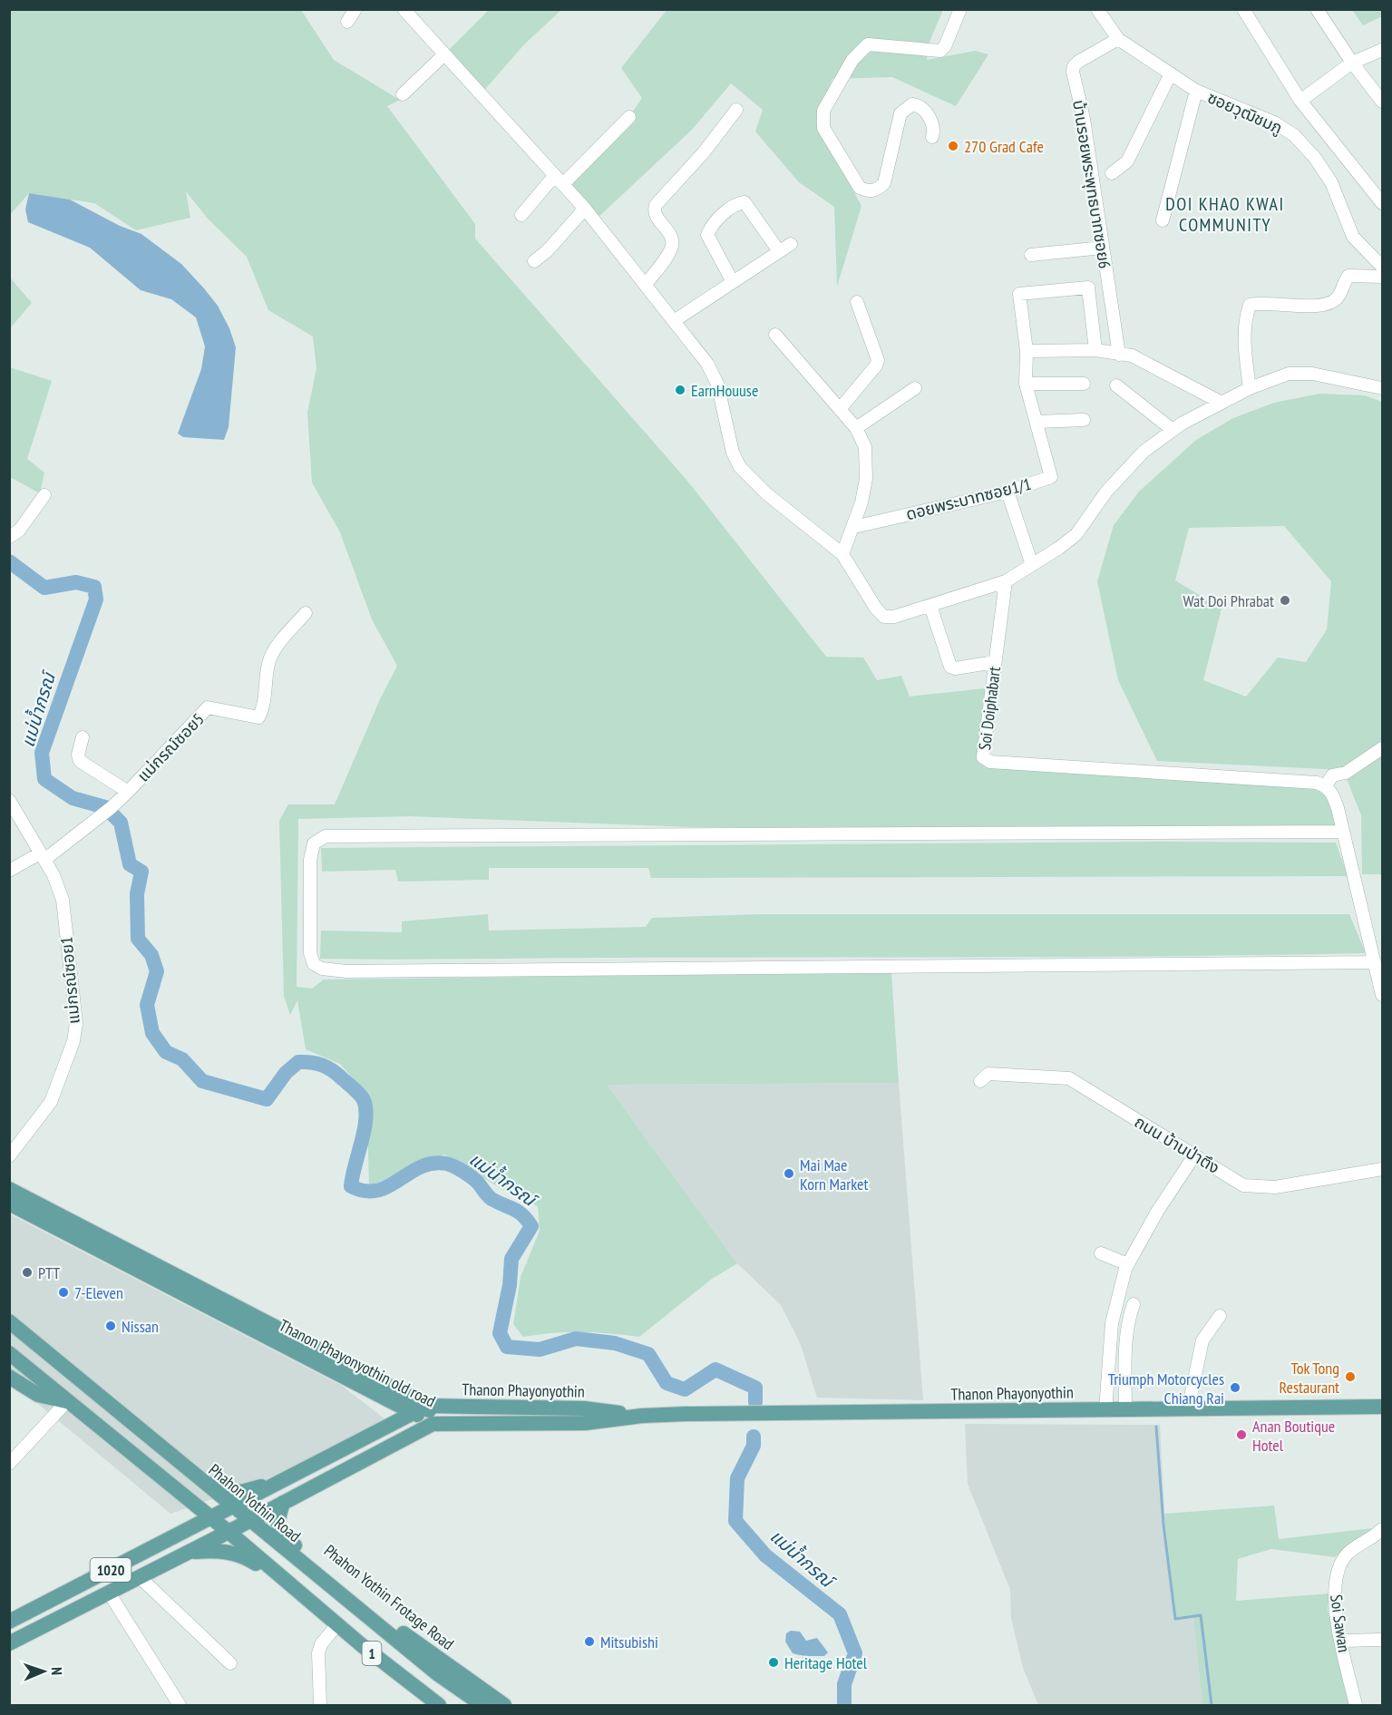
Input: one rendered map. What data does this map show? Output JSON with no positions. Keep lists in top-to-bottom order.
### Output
{
  "streets": {
    "main road": [
      "Thanon Phayonyothin old road",
      "Thanon Phayonyothin",
      "Phahon Yothin Road",
      "1020",
      "Phahon Yothin Frotage Road",
      "1"
    ],
    "street": [
      "ซอยวุฒิชมภู",
      "บ้านรอยพระพุทธบาทซอย6",
      "ดอยพระบาทซอย1/1",
      "Soi Doiphabart",
      "แม่กรณ์ซอย5",
      "แม่กรณ์ซอย1",
      "ถนน บ้านป่าตึง",
      "Soi Sawan"
    ]
  },
  "crossings": [
    ["ซอยวุฒิชมภู", "บ้านรอยพระพุทธบาทซอย6"],
    ["Thanon Phayonyothin old road", "Thanon Phayonyothin"],
    ["Thanon Phayonyothin", "Phahon Yothin Road"],
    ["Thanon Phayonyothin", "1020"],
    ["Thanon Phayonyothin", "Phahon Yothin Frotage Road"],
    ["Phahon Yothin Road", "1020"],
    ["1020", "1"]
  ],
  "districts": ["DOI KHAO KWAI COMMUNITY"],
  "water": ["แม่น้ำกรณ์"],
  "places": [
    "270 Grad Cafe",
    "EarnHouuse",
    "Wat Doi Phrabat",
    "Mai Mae Korn Market",
    "PTT",
    "7-Eleven",
    "Nissan",
    "Tok Tong Restaurant",
    "Triumph Motorcycles Chiang Rai",
    "Anan Boutique Hotel",
    "Mitsubishi",
    "Heritage Hotel"
  ],
  "north": "right"
}
